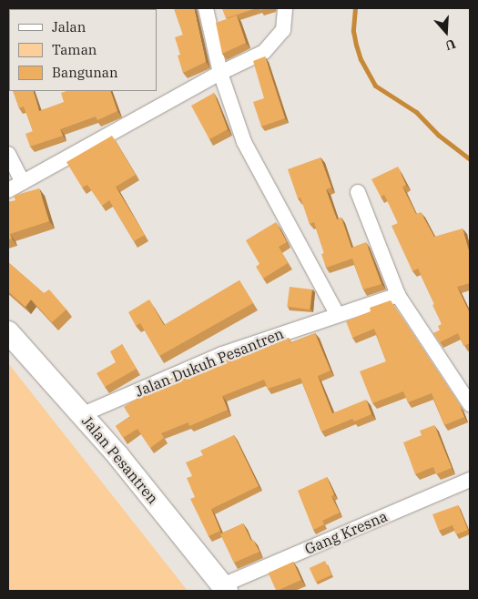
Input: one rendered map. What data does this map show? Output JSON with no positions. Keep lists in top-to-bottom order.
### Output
{
  "streets": {
    "main road": ["Jalan Pesantren"],
    "street": ["Jalan Dukuh Pesantren", "Gang Kresna"]
  },
  "crossings": [
    ["Jalan Dukuh Pesantren", "Jalan Pesantren"],
    ["Jalan Pesantren", "Gang Kresna"]
  ],
  "legend": ["Jalan", "Taman", "Bangunan"],
  "north": "bottom"
}
